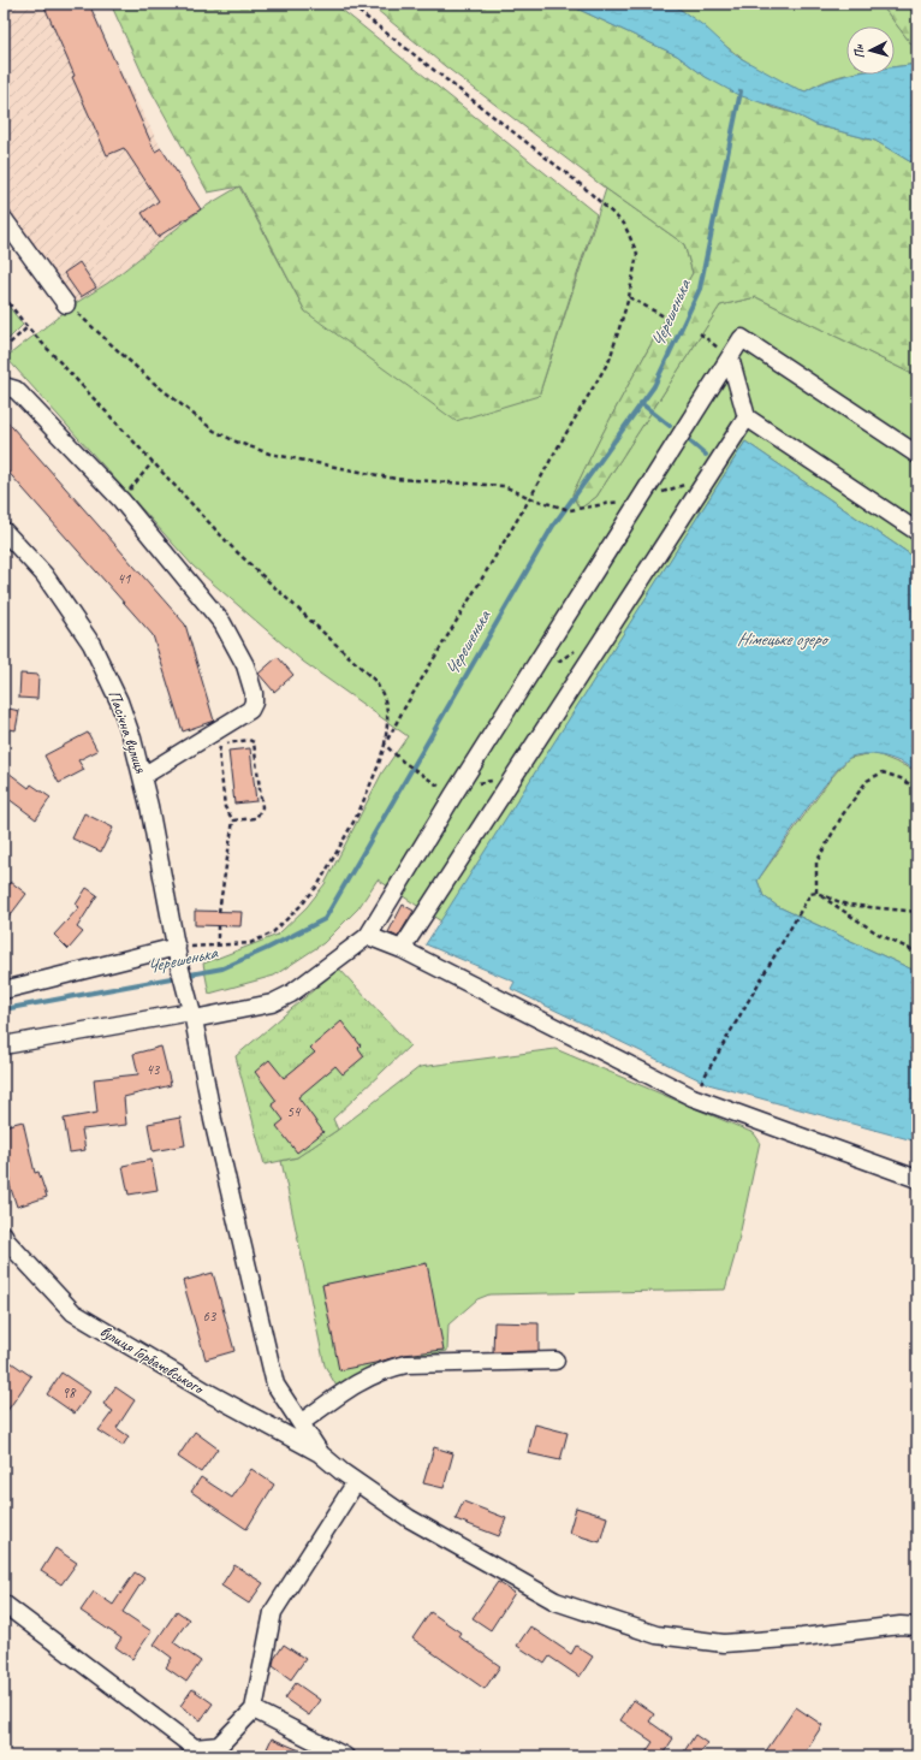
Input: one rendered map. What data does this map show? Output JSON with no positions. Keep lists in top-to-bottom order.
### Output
{
  "streets": {
    "street": ["Пасічна вулиця", "вулиця Горбачевського"]
  },
  "crossings": [
    ["Пасічна вулиця", "вулиця Горбачевського"]
  ],
  "water": ["Черешенька", "Німецьке озеро"],
  "house_numbers": [
    "41",
    "43",
    "54",
    "63",
    "98"
  ],
  "north": "left"
}
